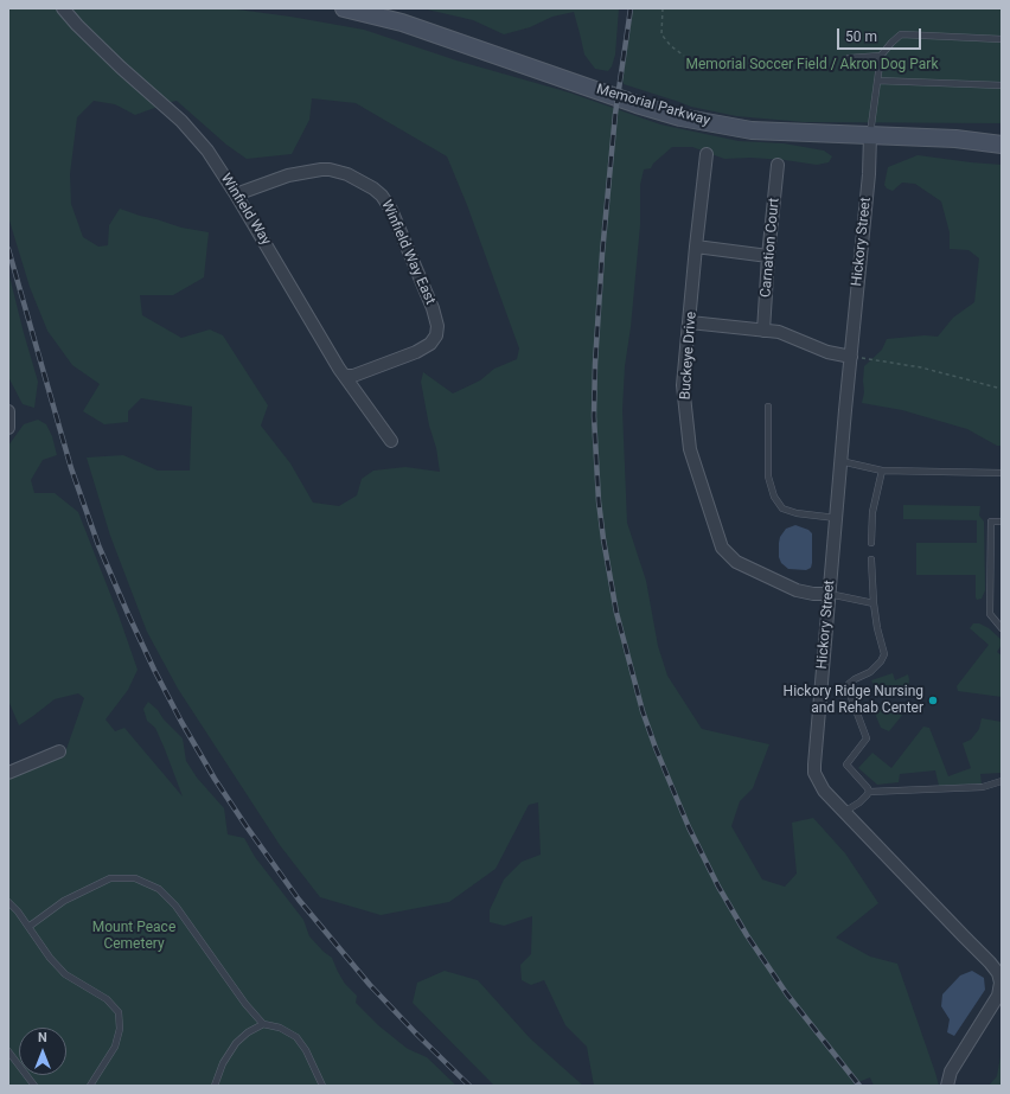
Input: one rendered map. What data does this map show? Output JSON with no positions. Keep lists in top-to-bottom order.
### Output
{
  "streets": {
    "main road": ["Memorial Parkway"],
    "street": [
      "Winfield Way",
      "Hickory Street",
      "Carnation Court",
      "Winfield Way East",
      "Buckeye Drive"
    ]
  },
  "crossings": [
    ["Memorial Parkway", "Hickory Street"],
    ["Winfield Way", "Winfield Way East"],
    ["Hickory Street", "Buckeye Drive"]
  ],
  "parks": ["Memorial Soccer Field / Akron Dog Park", "Mount Peace Cemetery"],
  "places": ["Hickory Ridge Nursing and Rehab Center"],
  "scale_bar": "50 m",
  "north": "top"
}
